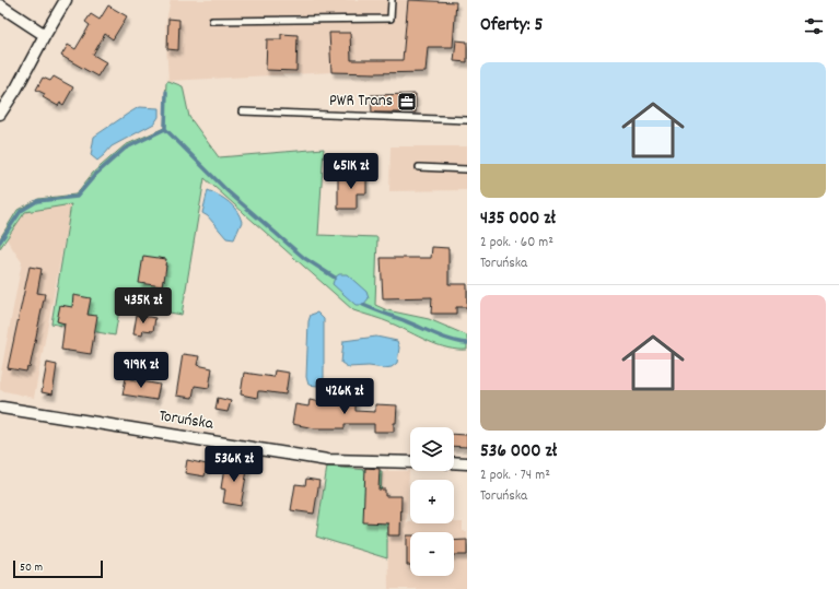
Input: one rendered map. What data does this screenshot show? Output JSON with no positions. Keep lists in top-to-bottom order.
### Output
{
  "streets": {
    "street": ["Toruńska"]
  },
  "places": {
    "office": ["PWR Trans"]
  },
  "scale_bar": "50 m",
  "page": {
    "heading": "Oferty: 5",
    "list": [
      {
        "name": "435 000 zł",
        "note": "2 pok. · 60 m² · Toruńska"
      },
      {
        "name": "536 000 zł",
        "note": "2 pok. · 74 m² · Toruńska"
      }
    ],
    "price": [
      "651K zł",
      "435K zł",
      "919K zł",
      "426K zł",
      "536K zł"
    ],
    "map_buttons": ["+", "−"],
    "scale": "50 m"
  }
}
